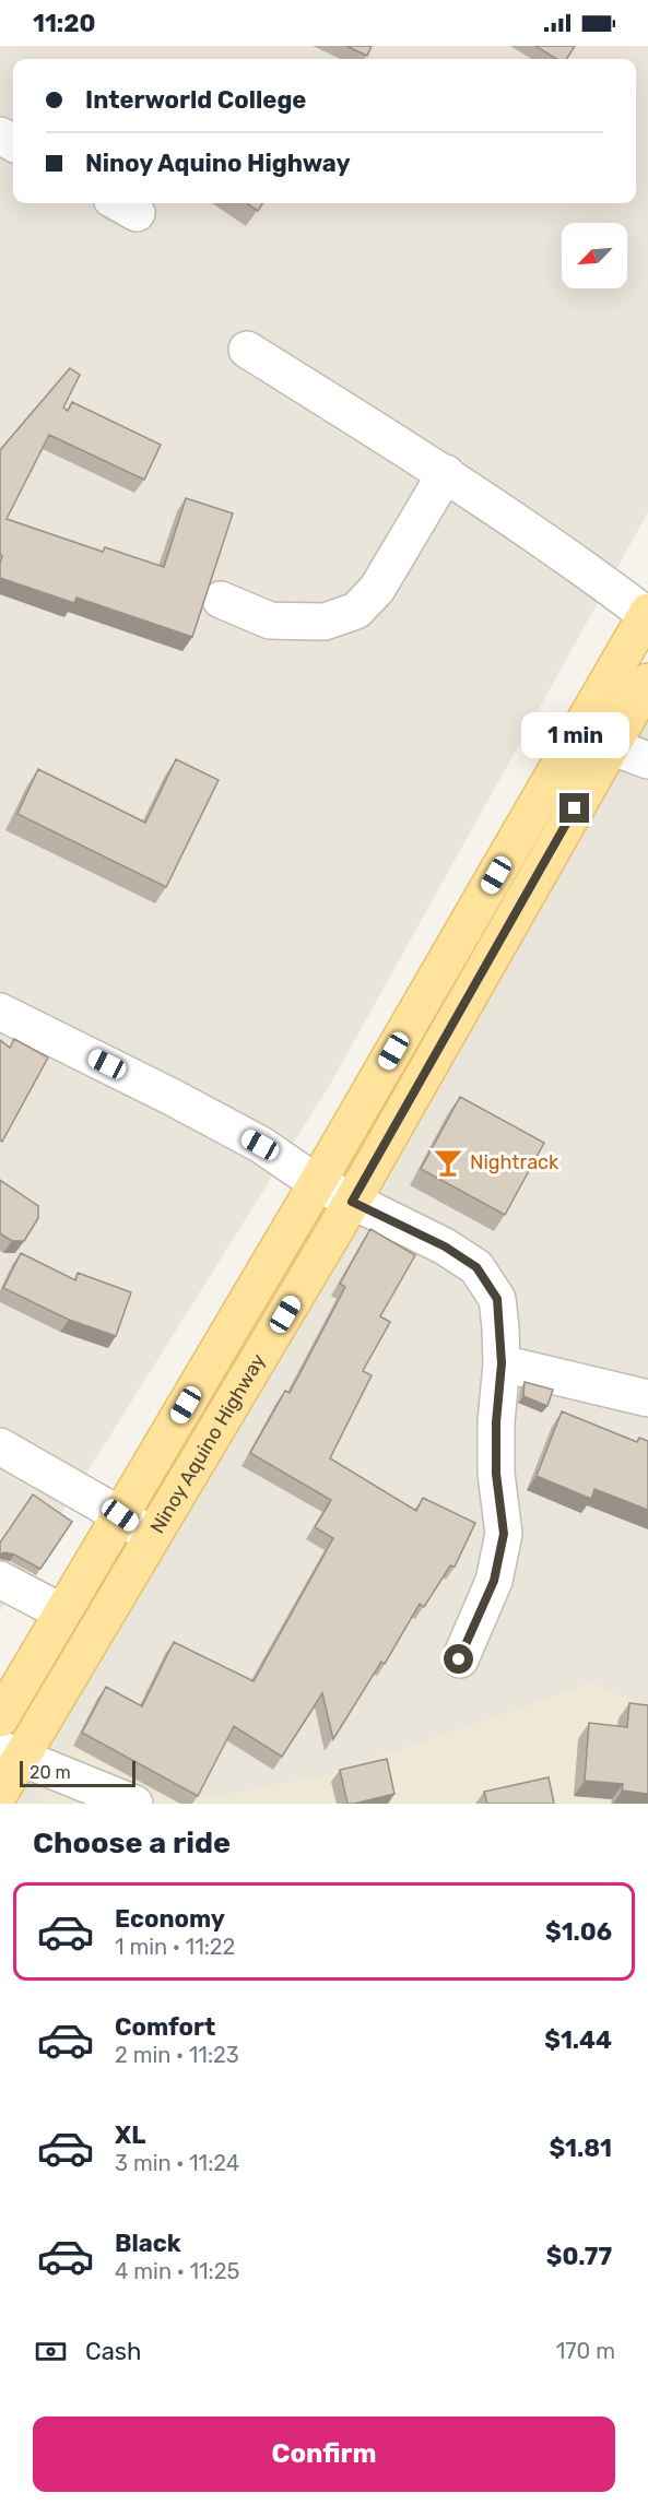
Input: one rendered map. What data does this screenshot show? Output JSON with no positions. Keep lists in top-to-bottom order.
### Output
{
  "streets": {
    "main road": ["Ninoy Aquino Highway"]
  },
  "places": {
    "bar": ["Nightrack"]
  },
  "scale_bar": "20 m",
  "north": "bottom left",
  "page": {
    "status": "11:20",
    "banner": ["Interworld College", "Ninoy Aquino Highway"],
    "bubble": "1 min",
    "scale": "20 m",
    "heading": "Choose a ride",
    "list": [
      {
        "name": "Economy",
        "note": "1 min · 11:22",
        "value": "$1.06"
      },
      {
        "name": "Comfort",
        "note": "2 min · 11:23",
        "value": "$1.44"
      },
      {
        "name": "XL",
        "note": "3 min · 11:24",
        "value": "$1.81"
      },
      {
        "name": "Black",
        "note": "4 min · 11:25",
        "value": "$0.77"
      }
    ],
    "pay": ["Cash", "170 m"],
    "buttons": "Confirm"
  }
}
